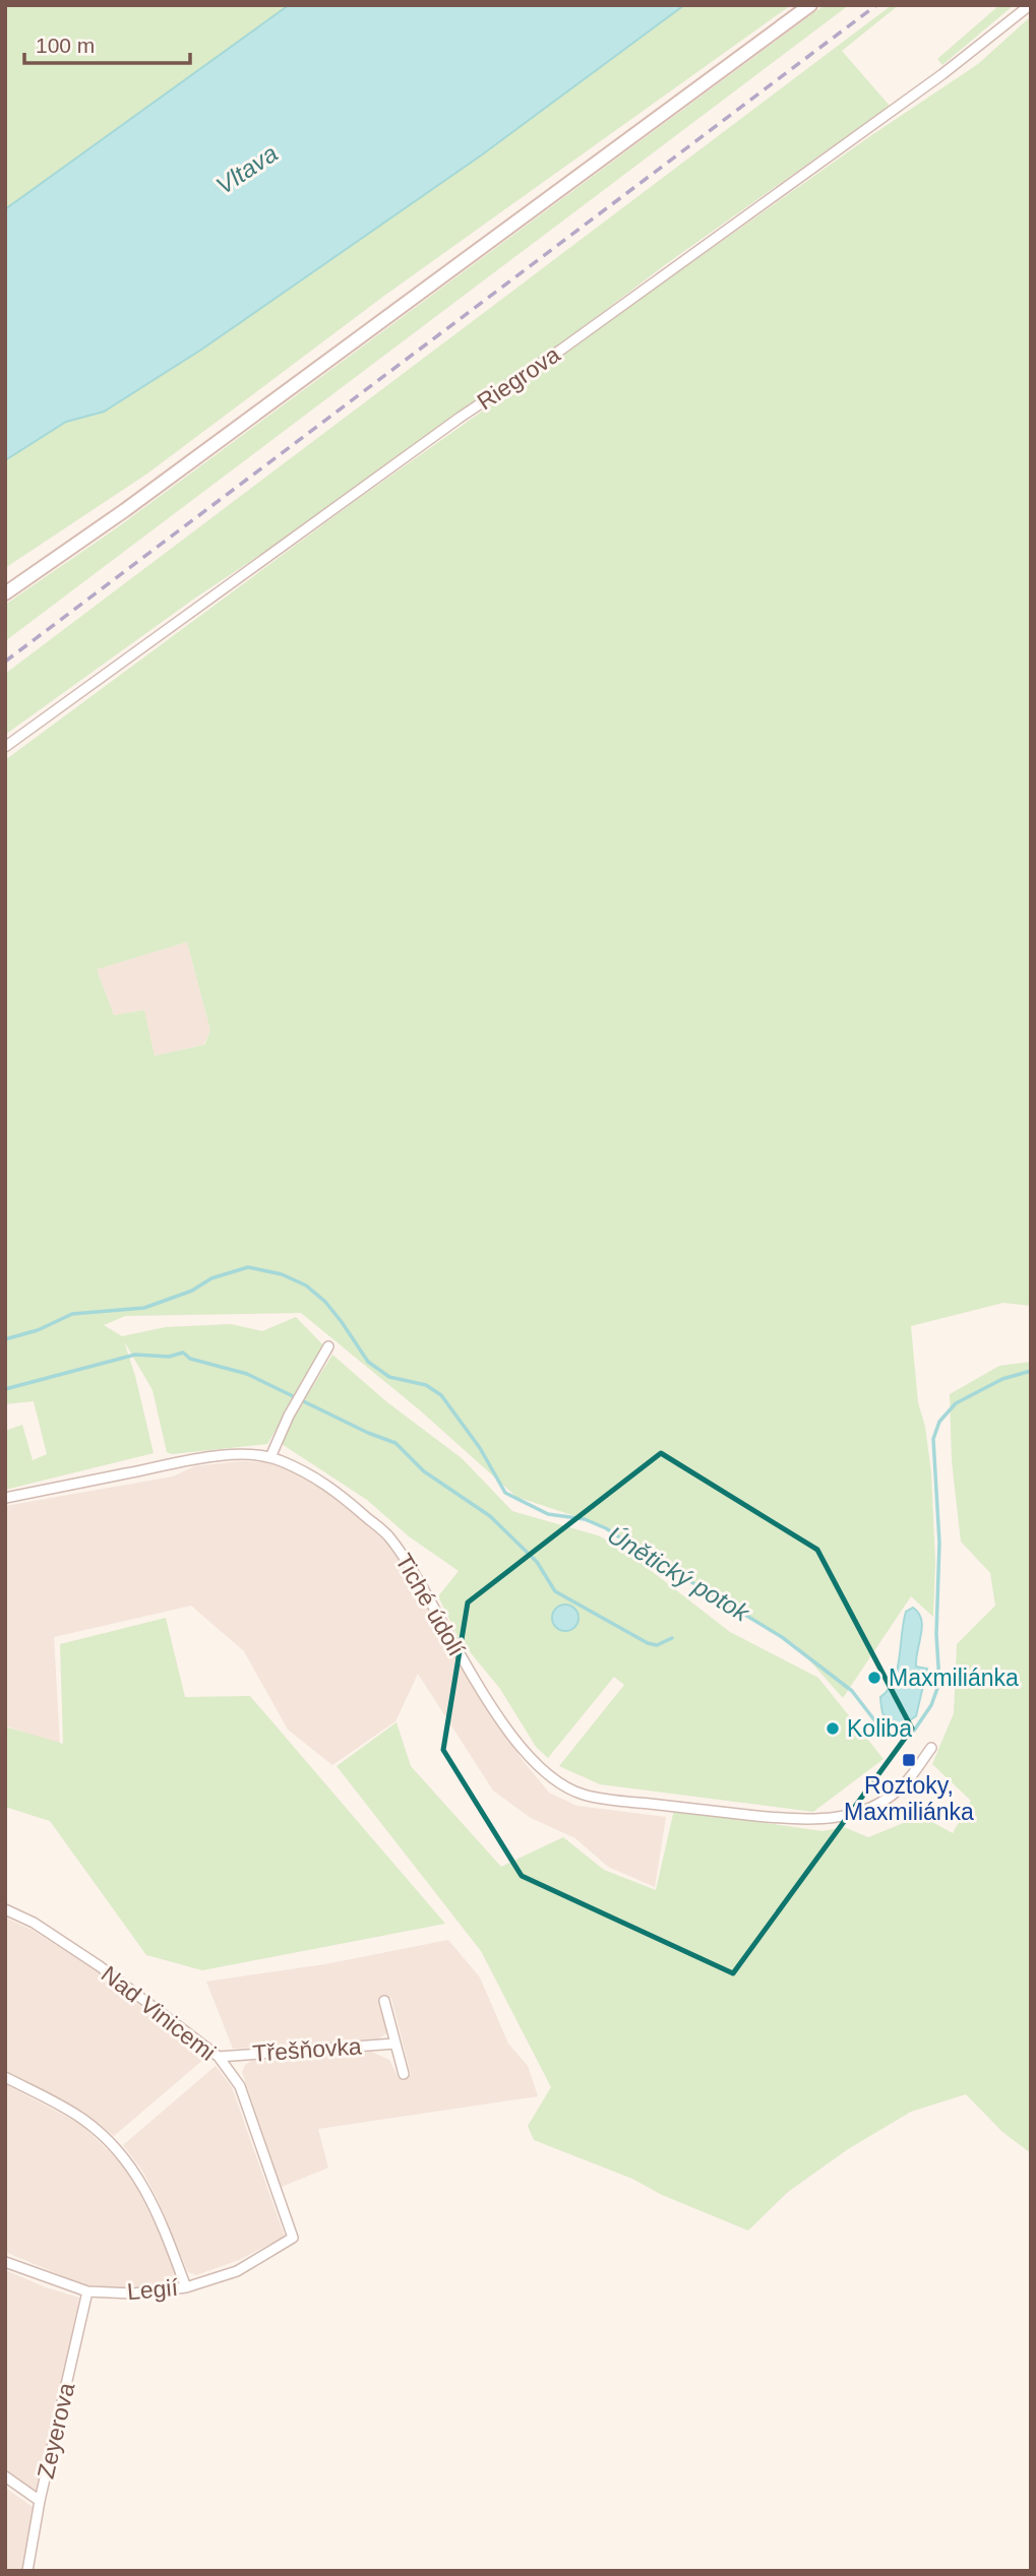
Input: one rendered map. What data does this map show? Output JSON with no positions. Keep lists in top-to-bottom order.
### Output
{
  "streets": {
    "street": [
      "Riegrova",
      "Tiché údolí",
      "Nad Vinicemi",
      "Třešňovka",
      "Legií",
      "Zeyerova"
    ]
  },
  "crossings": [
    ["Nad Vinicemi", "Třešňovka"],
    ["Nad Vinicemi", "Legií"],
    ["Legií", "Zeyerova"]
  ],
  "water": ["Vltava", "Únětický potok"],
  "places": {
    "other": ["Maxmiliánka", "Koliba"],
    "transit": ["Roztoky, Maxmiliánka"]
  },
  "scale_bar": "100 m"
}
